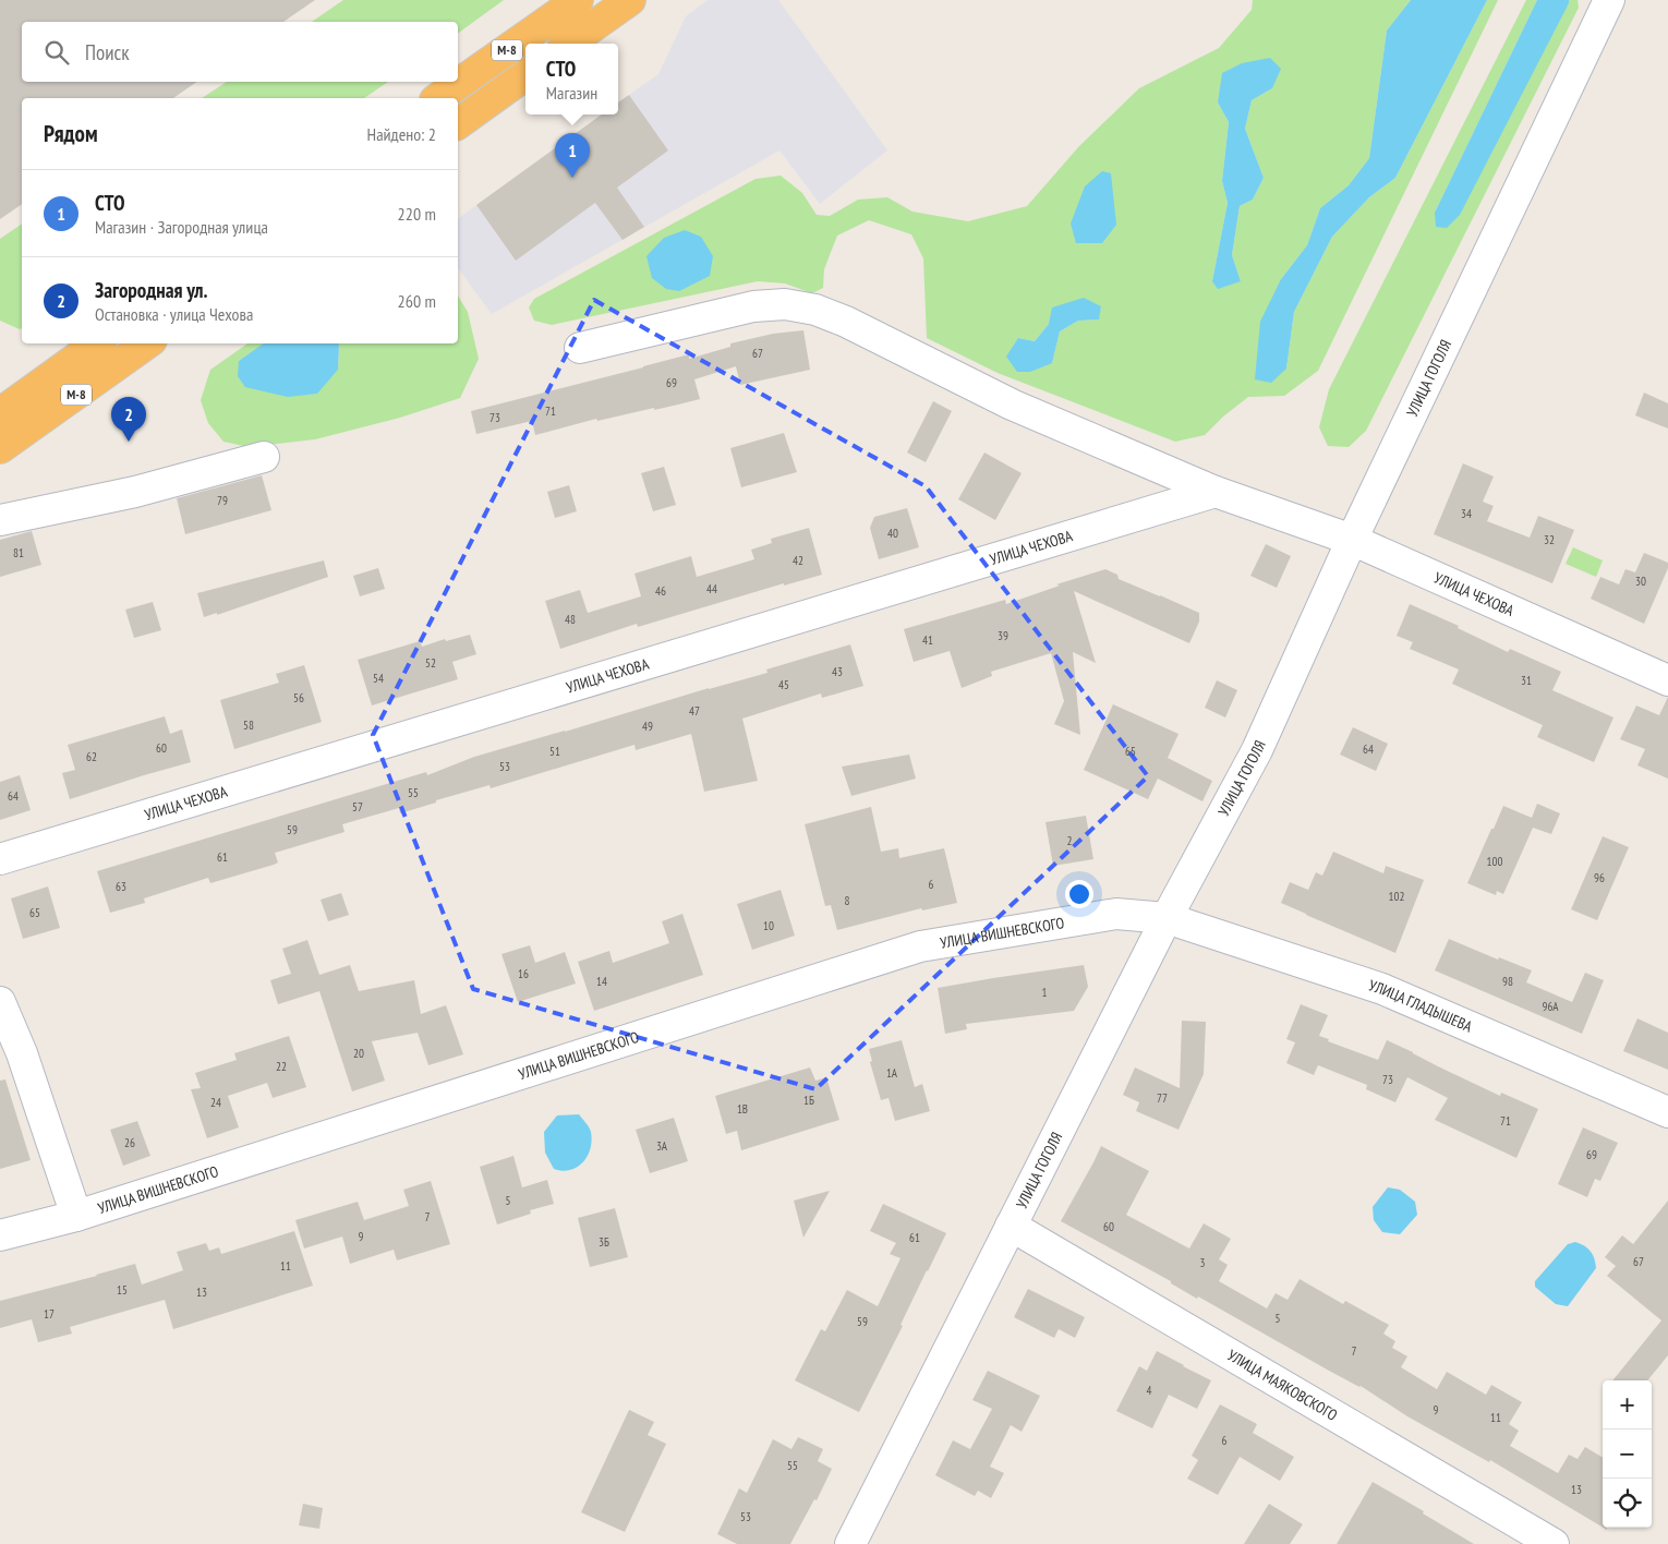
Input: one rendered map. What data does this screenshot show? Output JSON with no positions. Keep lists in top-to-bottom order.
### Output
{
  "streets": {
    "highway": ["М-8"],
    "street": [
      "УЛИЦА ГОГОЛЯ",
      "УЛИЦА ЧЕХОВА",
      "УЛИЦА ВИШНЕВСКОГО",
      "УЛИЦА ГЛАДЫШЕВА",
      "УЛИЦА МАЯКОВСКОГО"
    ]
  },
  "crossings": [
    ["УЛИЦА ГОГОЛЯ", "УЛИЦА ЧЕХОВА"],
    ["УЛИЦА ГОГОЛЯ", "УЛИЦА ВИШНЕВСКОГО"],
    ["УЛИЦА ГОГОЛЯ", "УЛИЦА ГЛАДЫШЕВА"],
    ["УЛИЦА ГОГОЛЯ", "УЛИЦА МАЯКОВСКОГО"],
    ["УЛИЦА ВИШНЕВСКОГО", "УЛИЦА ГЛАДЫШЕВА"]
  ],
  "house_numbers": [
    "67",
    "69",
    "71",
    "73",
    "79",
    "34",
    "40",
    "32",
    "81",
    "42",
    "30",
    "44",
    "46",
    "48",
    "39",
    "41",
    "52",
    "43",
    "54",
    "31",
    "45",
    "56",
    "47",
    "58",
    "49",
    "60",
    "64",
    "51",
    "65",
    "62",
    "53",
    "55",
    "64",
    "57",
    "59",
    "2",
    "61",
    "100",
    "96",
    "6",
    "63",
    "102",
    "8",
    "65",
    "10",
    "16",
    "14",
    "98",
    "1",
    "96А",
    "20",
    "22",
    "1А",
    "73",
    "77",
    "1Б",
    "24",
    "1В",
    "71",
    "26",
    "3А",
    "69",
    "5",
    "7",
    "60",
    "9",
    "61",
    "3Б",
    "67",
    "3",
    "11",
    "15",
    "13",
    "17",
    "5",
    "59",
    "7",
    "4",
    "9",
    "11",
    "6",
    "55",
    "13",
    "53"
  ],
  "page": {
    "search": "Поиск",
    "popup": ["СТО", "Магазин"],
    "heading": ["Рядом", "Найдено: 2"],
    "pins": ["1", "2"],
    "list": [
      {
        "mark": "1",
        "name": "СТО",
        "note": "Магазин · Загородная улица",
        "value": "220 m"
      },
      {
        "mark": "2",
        "name": "Загородная ул.",
        "note": "Остановка · улица Чехова",
        "value": "260 m"
      }
    ],
    "map_buttons": ["+", "−"]
  }
}
